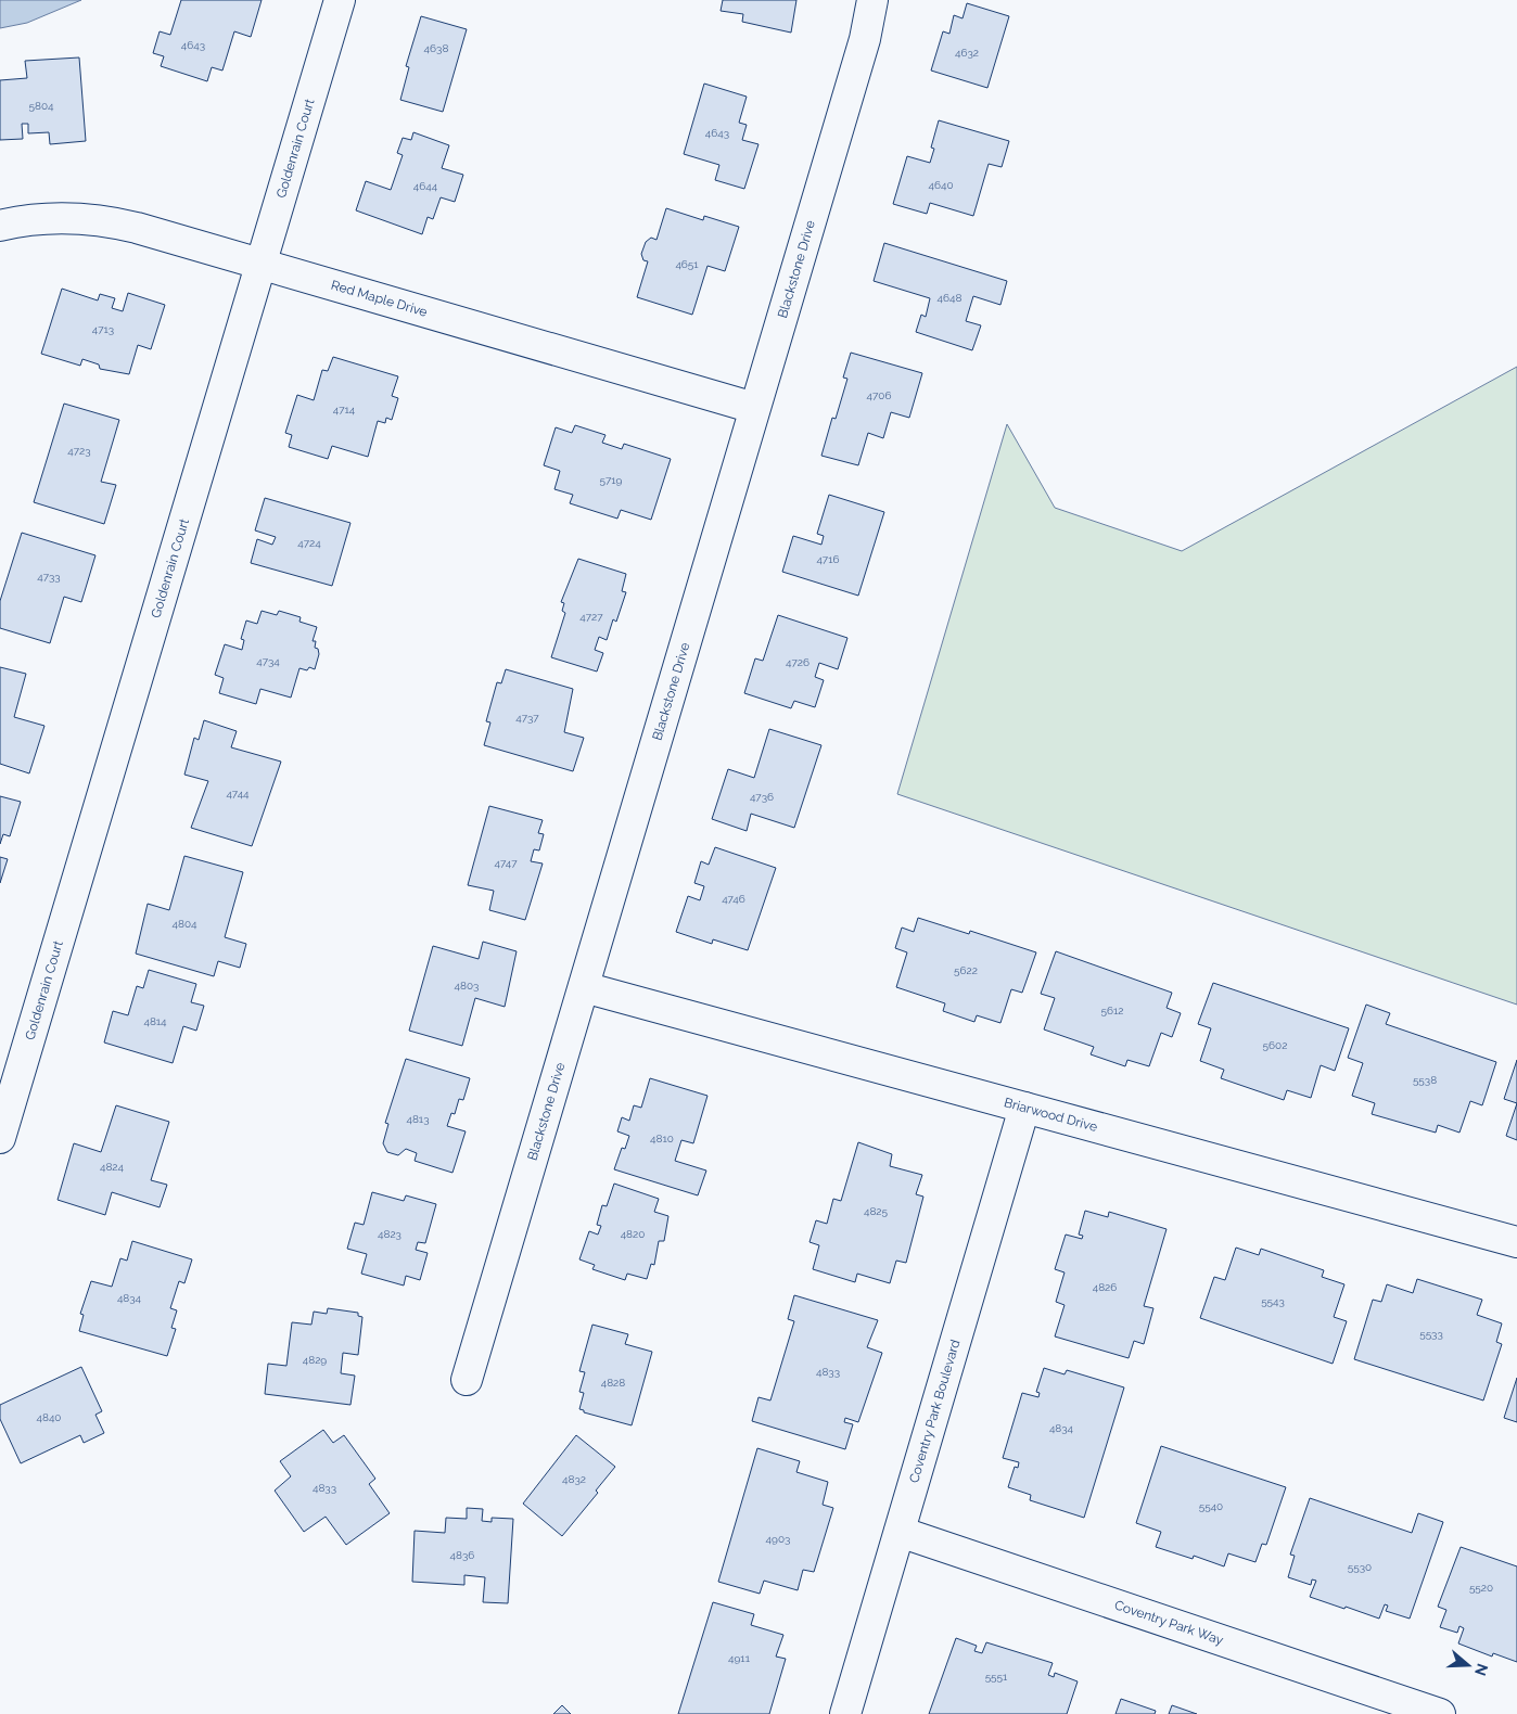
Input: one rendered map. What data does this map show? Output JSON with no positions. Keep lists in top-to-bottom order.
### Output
{
  "streets": {
    "street": [
      "Goldenrain Court",
      "Blackstone Drive",
      "Red Maple Drive",
      "Briarwood Drive",
      "Coventry Park Boulevard",
      "Coventry Park Way"
    ]
  },
  "crossings": [
    ["Goldenrain Court", "Red Maple Drive"],
    ["Blackstone Drive", "Red Maple Drive"],
    ["Blackstone Drive", "Briarwood Drive"],
    ["Briarwood Drive", "Coventry Park Boulevard"],
    ["Coventry Park Boulevard", "Coventry Park Way"]
  ],
  "house_numbers": [
    "4643",
    "4638",
    "4632",
    "5804",
    "4643",
    "4640",
    "4644",
    "4651",
    "4648",
    "4713",
    "4706",
    "4714",
    "4723",
    "5719",
    "4724",
    "4716",
    "4733",
    "4727",
    "4734",
    "4726",
    "4737",
    "4744",
    "4736",
    "4747",
    "4746",
    "4804",
    "5622",
    "4803",
    "5612",
    "4814",
    "5602",
    "5538",
    "4813",
    "4810",
    "4824",
    "4825",
    "4823",
    "4820",
    "4826",
    "4834",
    "5543",
    "5533",
    "4829",
    "4833",
    "4828",
    "4840",
    "4834",
    "4832",
    "4833",
    "5540",
    "4903",
    "4836",
    "5530",
    "5520",
    "4911",
    "5551"
  ],
  "north": "right"
}
